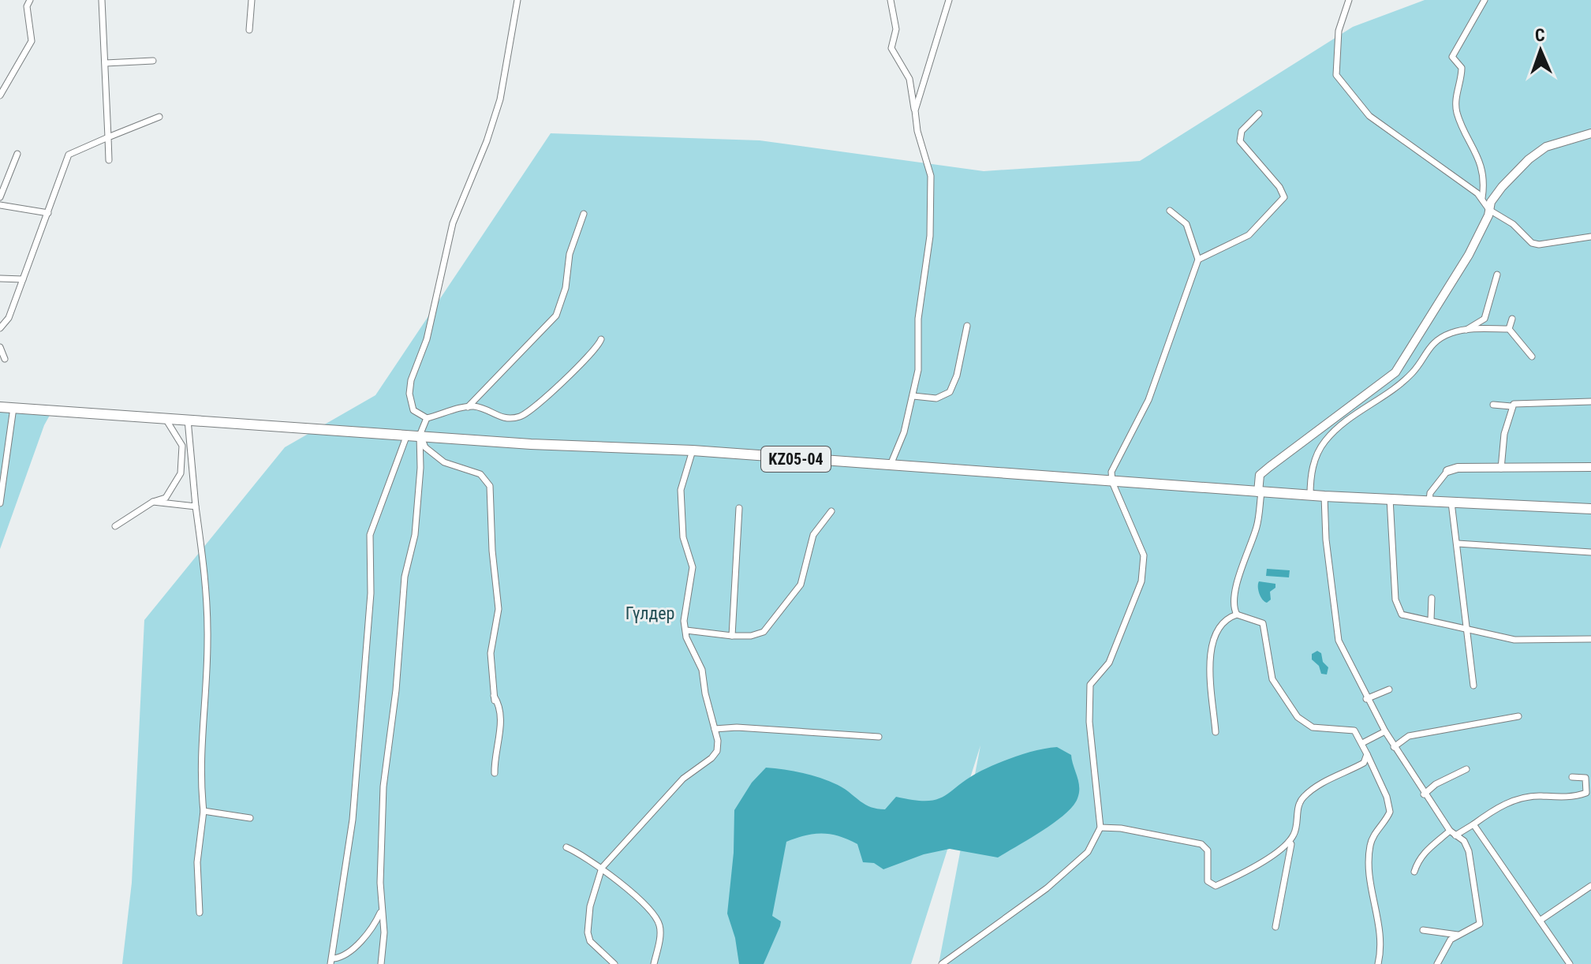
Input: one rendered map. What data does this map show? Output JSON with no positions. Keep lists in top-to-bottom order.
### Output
{
  "streets": {
    "main road": ["KZ05-04"]
  },
  "parks": ["Гүлдер"],
  "north": "top"
}
